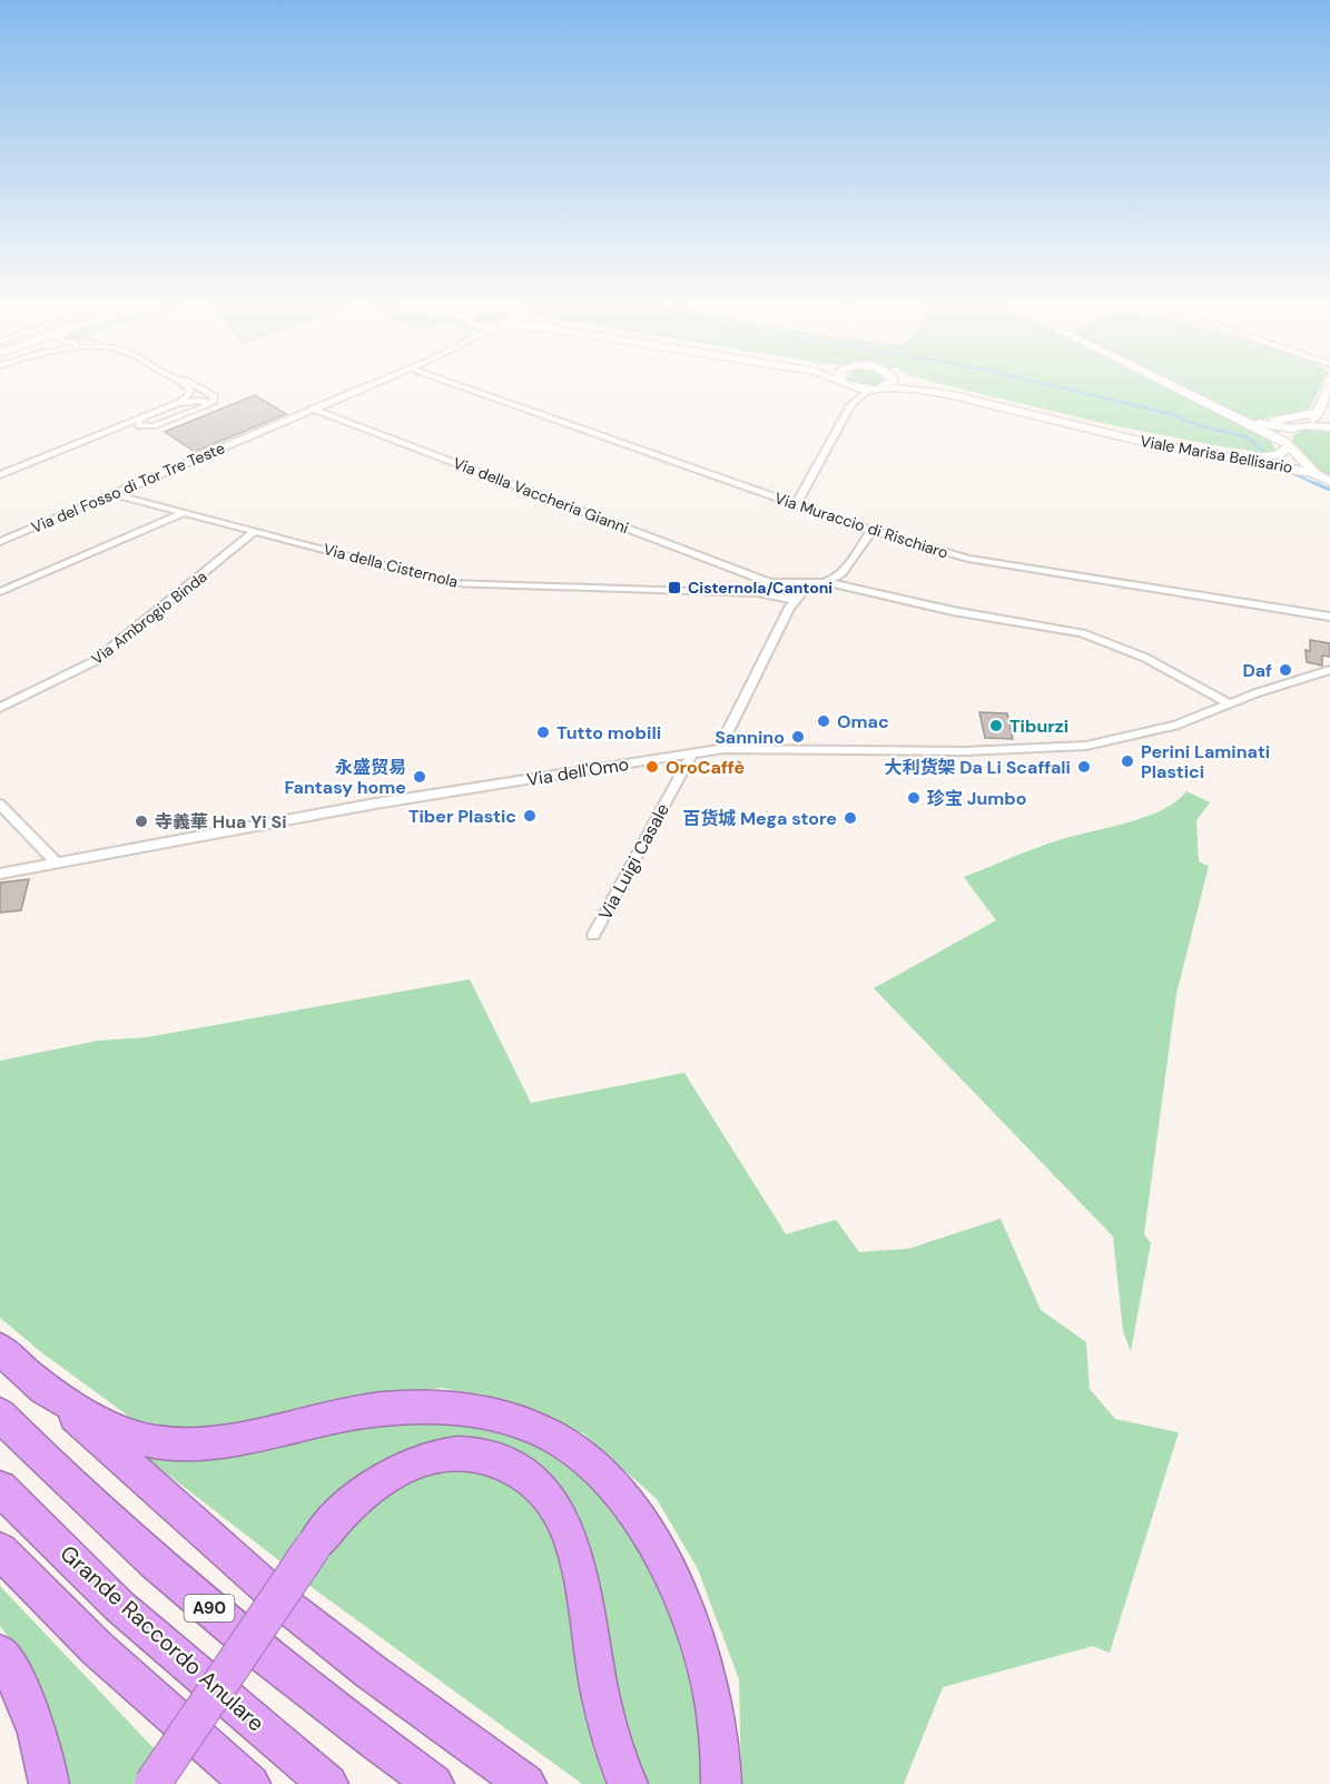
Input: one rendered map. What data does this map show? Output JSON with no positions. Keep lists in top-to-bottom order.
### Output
{
  "streets": {
    "highway": ["A90", "Grande Raccordo Anulare"],
    "main road": ["Viale Marisa Bellisario"],
    "street": [
      "Via del Fosso di Tor Tre Teste",
      "Via della Vaccheria Gianni",
      "Via Muraccio di Rischiaro",
      "Via della Cisternola",
      "Via Ambrogio Binda",
      "Via dell'Omo",
      "Via Luigi Casale"
    ]
  },
  "crossings": [
    ["Via del Fosso di Tor Tre Teste", "Via della Vaccheria Gianni"],
    ["Via del Fosso di Tor Tre Teste", "Via della Cisternola"],
    ["Via della Vaccheria Gianni", "Via della Cisternola"],
    ["Via della Vaccheria Gianni", "Via dell'Omo"],
    ["Via della Cisternola", "Via Ambrogio Binda"],
    ["Via dell'Omo", "Via Luigi Casale"]
  ],
  "places": {
    "transit": ["Cisternola/Cantoni"],
    "other": [
      "Daf",
      "Omac",
      "Tiburzi",
      "Tutto mobili",
      "Sannino",
      "Perini Laminati Plastici",
      "OroCaffè",
      "大利货架 Da Li Scaffali",
      "永盛贸易 Fantasy home",
      "珍宝 Jumbo",
      "Tiber Plastic",
      "百货城 Mega store",
      "寺義華 Hua Yi Si"
    ]
  }
}
